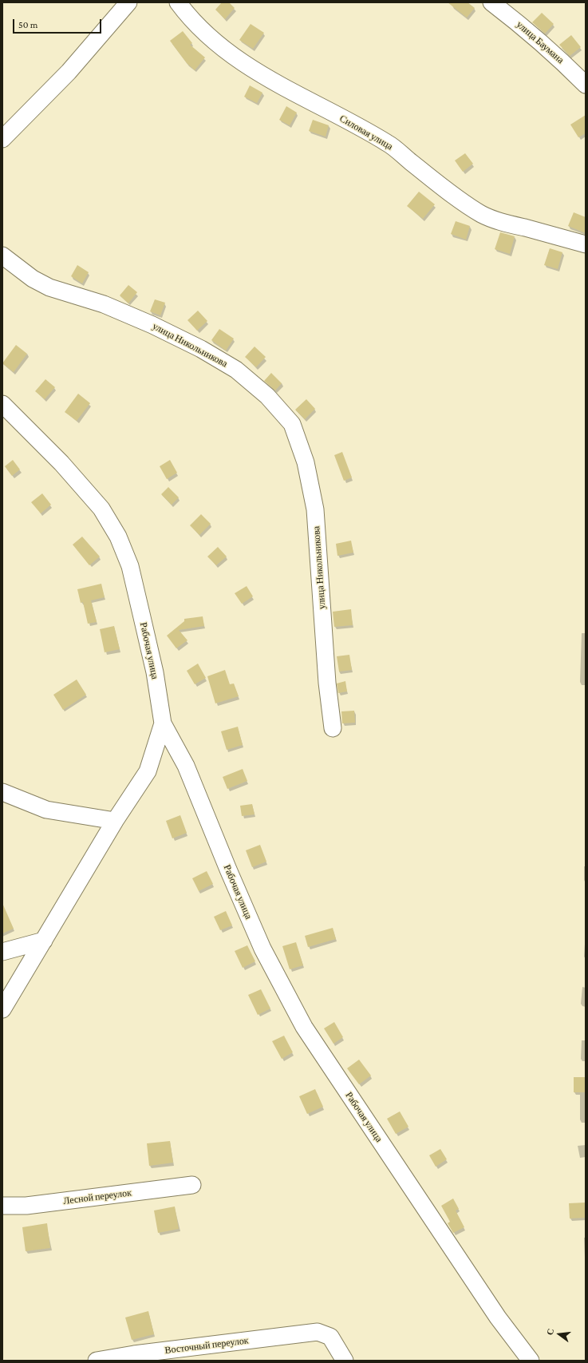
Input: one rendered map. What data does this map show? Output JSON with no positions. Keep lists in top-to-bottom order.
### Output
{
  "streets": {
    "street": [
      "улица Баумана",
      "Силовая улица",
      "улица Никольникова",
      "Рабочая улица",
      "Лесной переулок",
      "Восточный переулок"
    ]
  },
  "scale_bar": "50 m",
  "north": "left"
}
